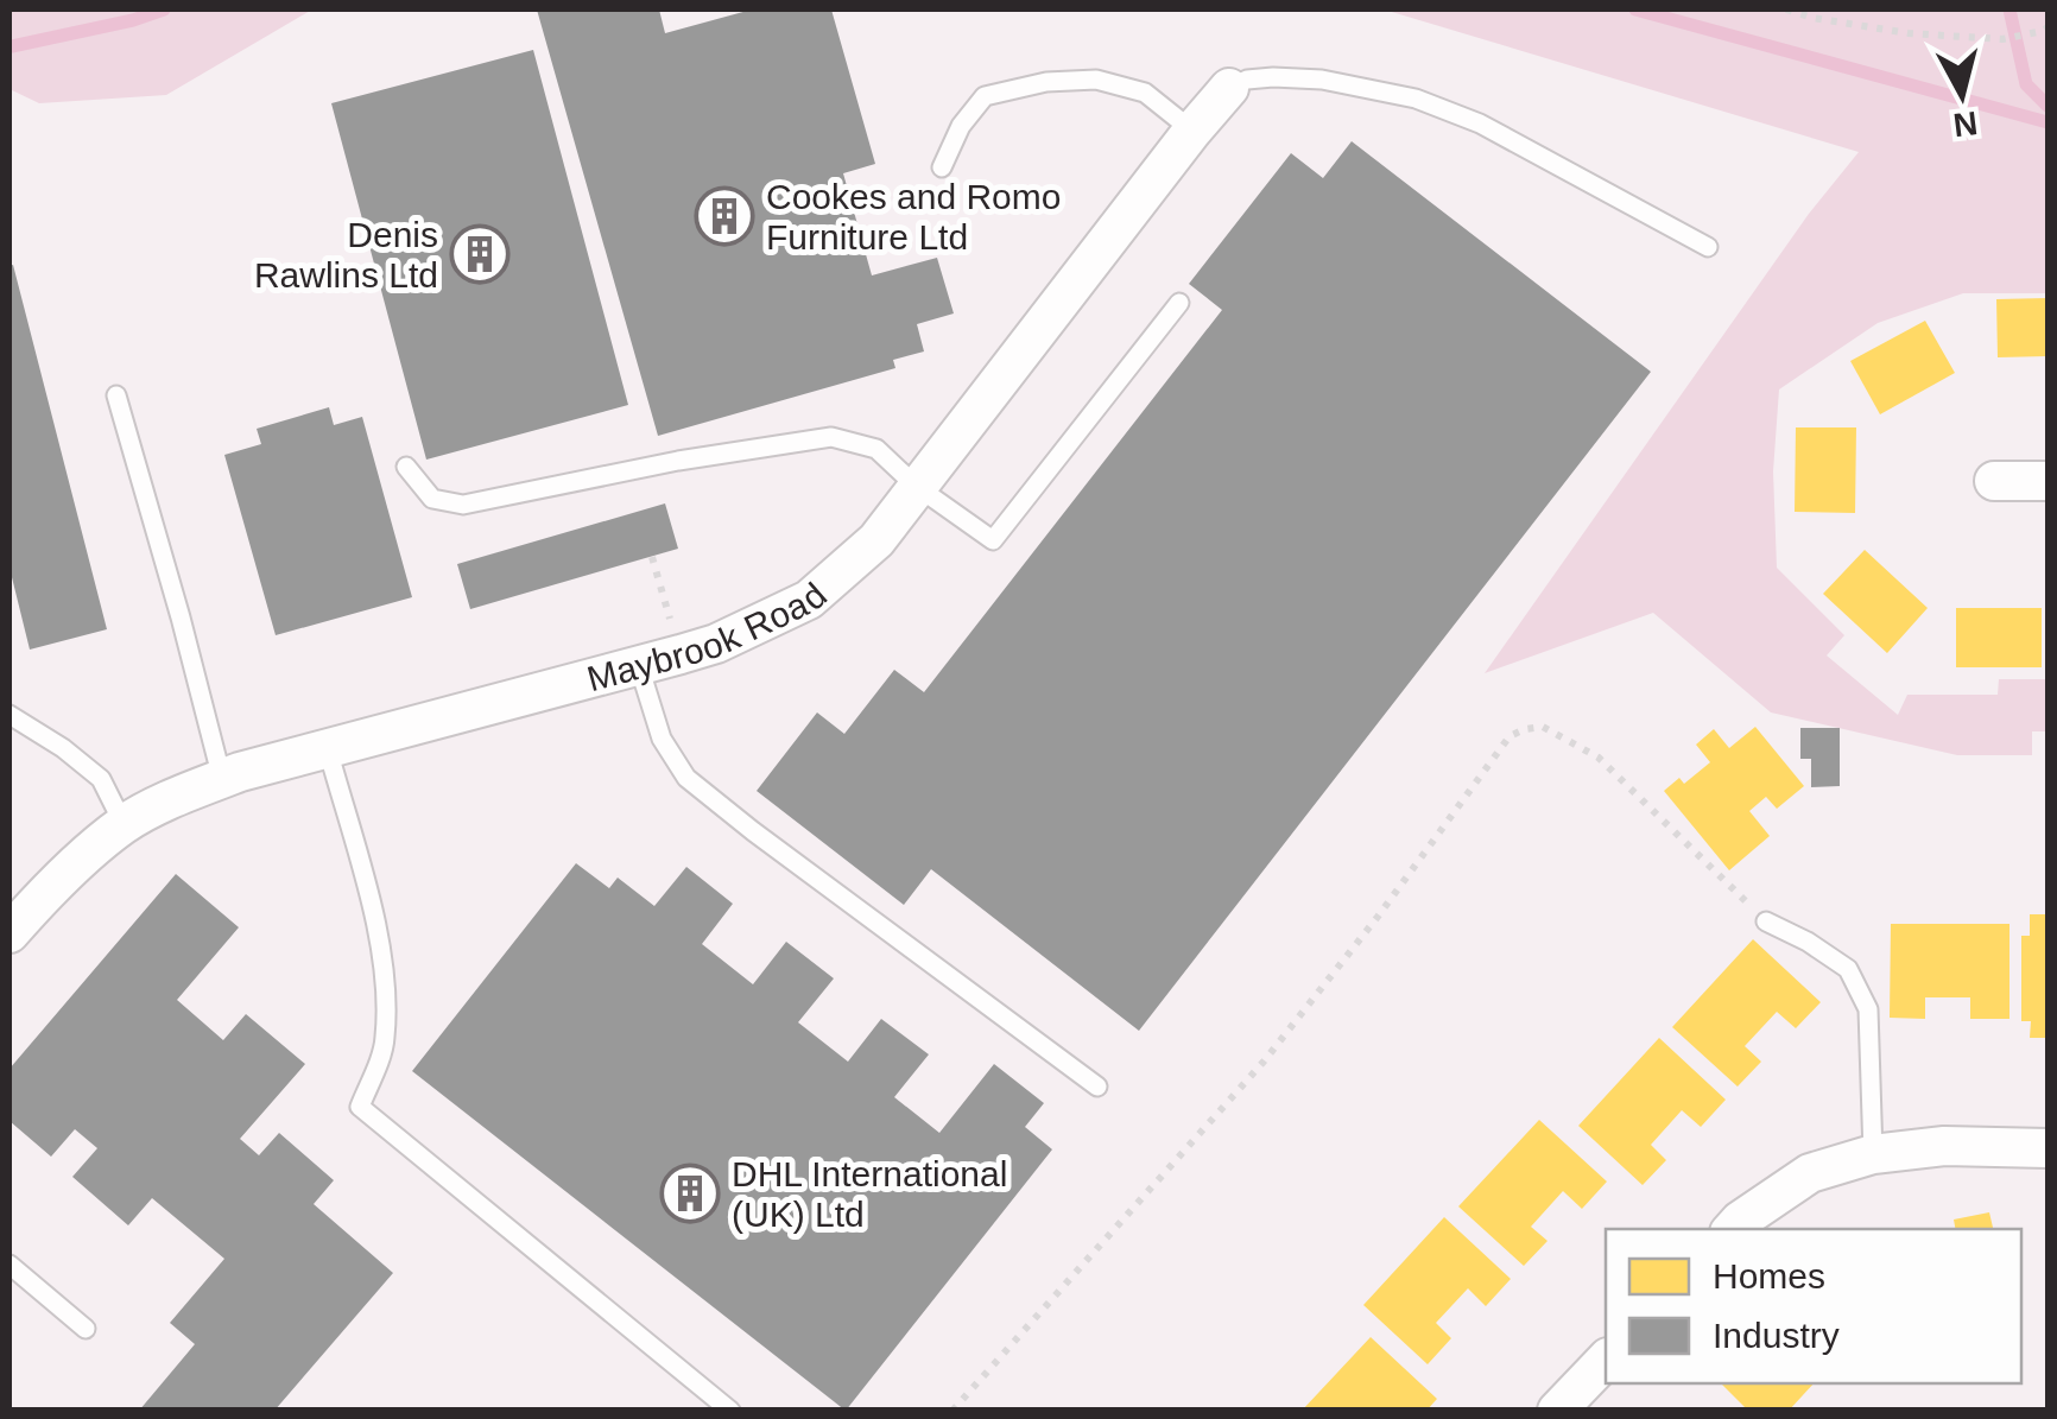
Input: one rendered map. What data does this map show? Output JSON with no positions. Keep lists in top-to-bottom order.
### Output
{
  "streets": {
    "street": ["Maybrook Road"]
  },
  "places": {
    "building": ["Cookes and Romo Furniture Ltd", "Denis Rawlins Ltd", "DHL International (UK) Ltd"]
  },
  "legend": ["Homes", "Industry"],
  "north": "bottom"
}
